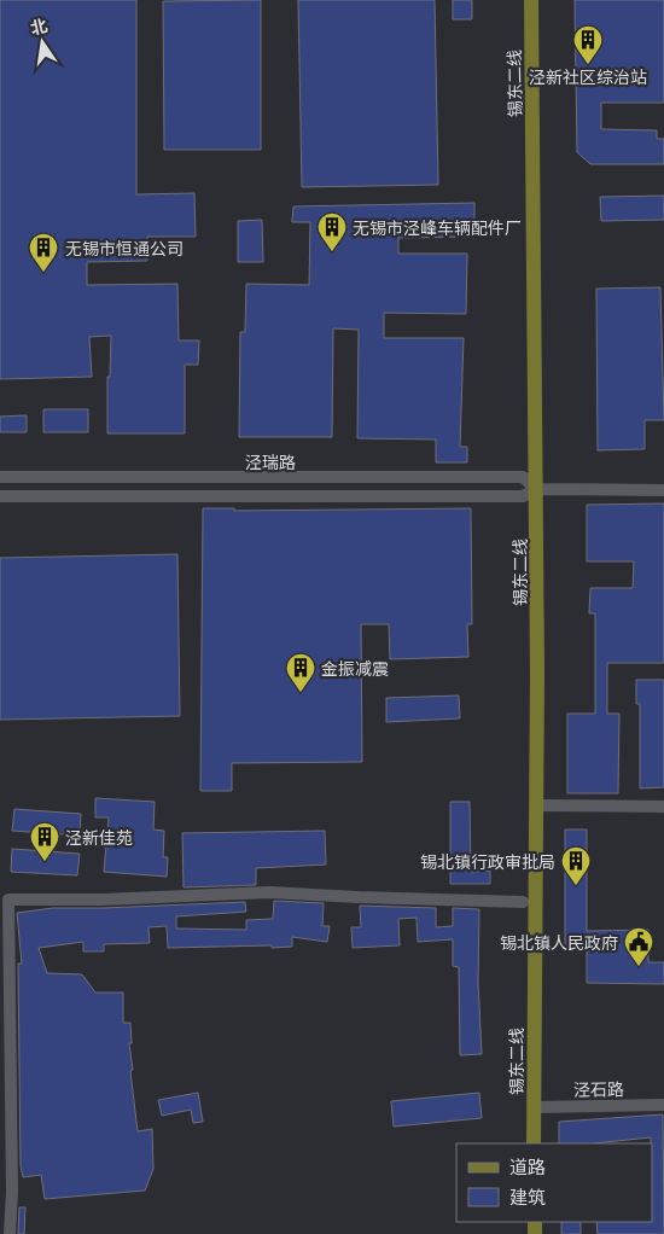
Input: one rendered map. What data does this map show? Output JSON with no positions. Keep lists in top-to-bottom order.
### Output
{
  "streets": {
    "main road": ["锡东二线"],
    "street": ["泾瑞路", "泾石路"]
  },
  "crossings": [
    ["锡东二线", "泾瑞路"],
    ["锡东二线", "泾石路"]
  ],
  "places": {
    "building": [
      "泾新社区综治站",
      "无锡市泾峰车辆配件厂",
      "无锡市恒通公司",
      "金振减震",
      "泾新佳苑",
      "锡北镇行政审批局"
    ],
    "public building": ["锡北镇人民政府"]
  },
  "legend": ["道路", "建筑"],
  "north": "top"
}
